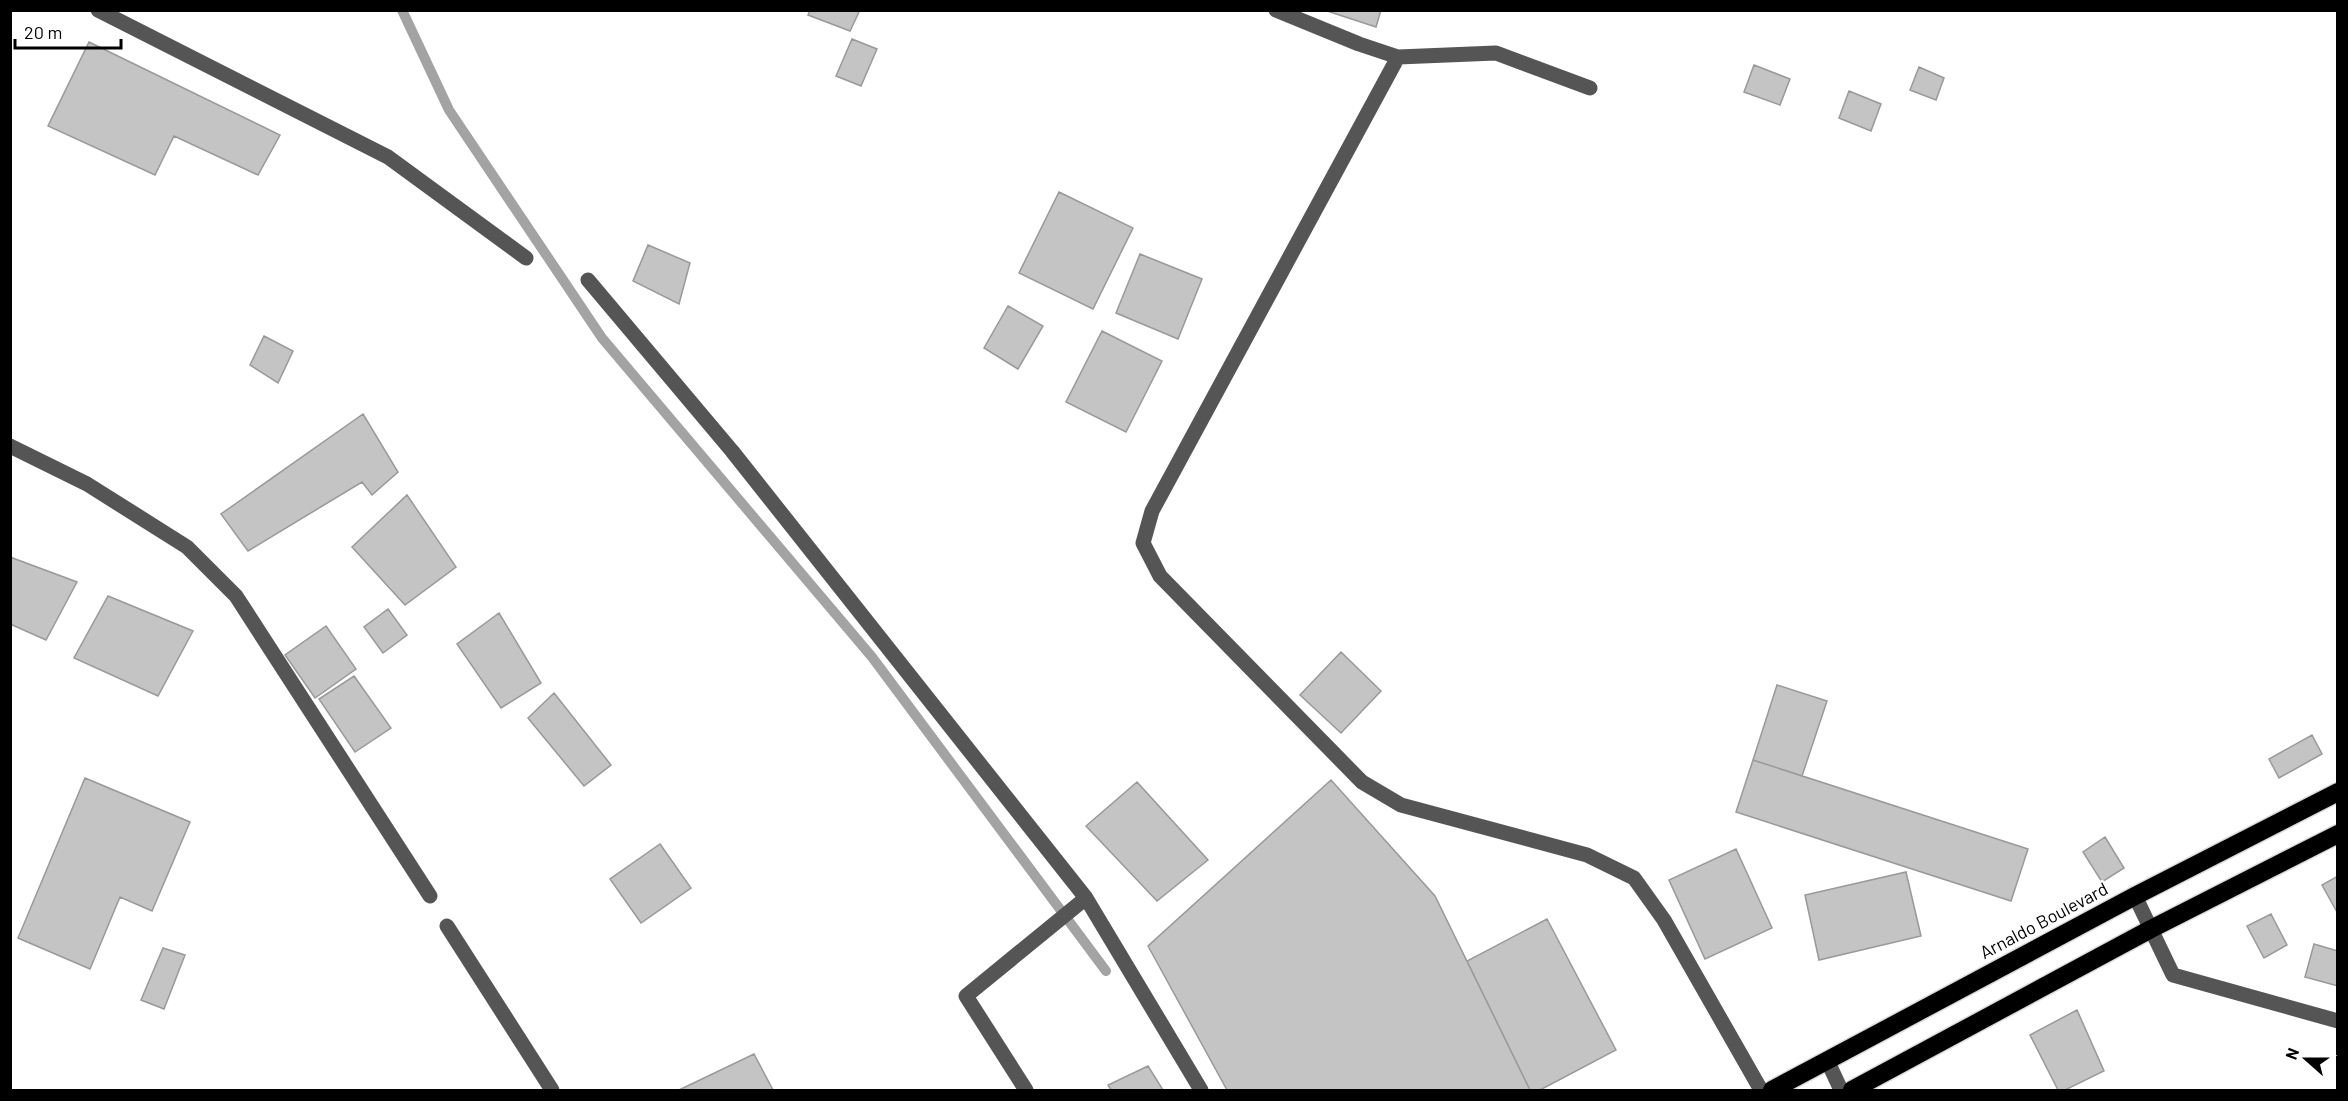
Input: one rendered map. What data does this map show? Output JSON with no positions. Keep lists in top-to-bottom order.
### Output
{
  "streets": {
    "highway": ["Arnaldo Boulevard"]
  },
  "scale_bar": "20 m",
  "north": "left"
}
